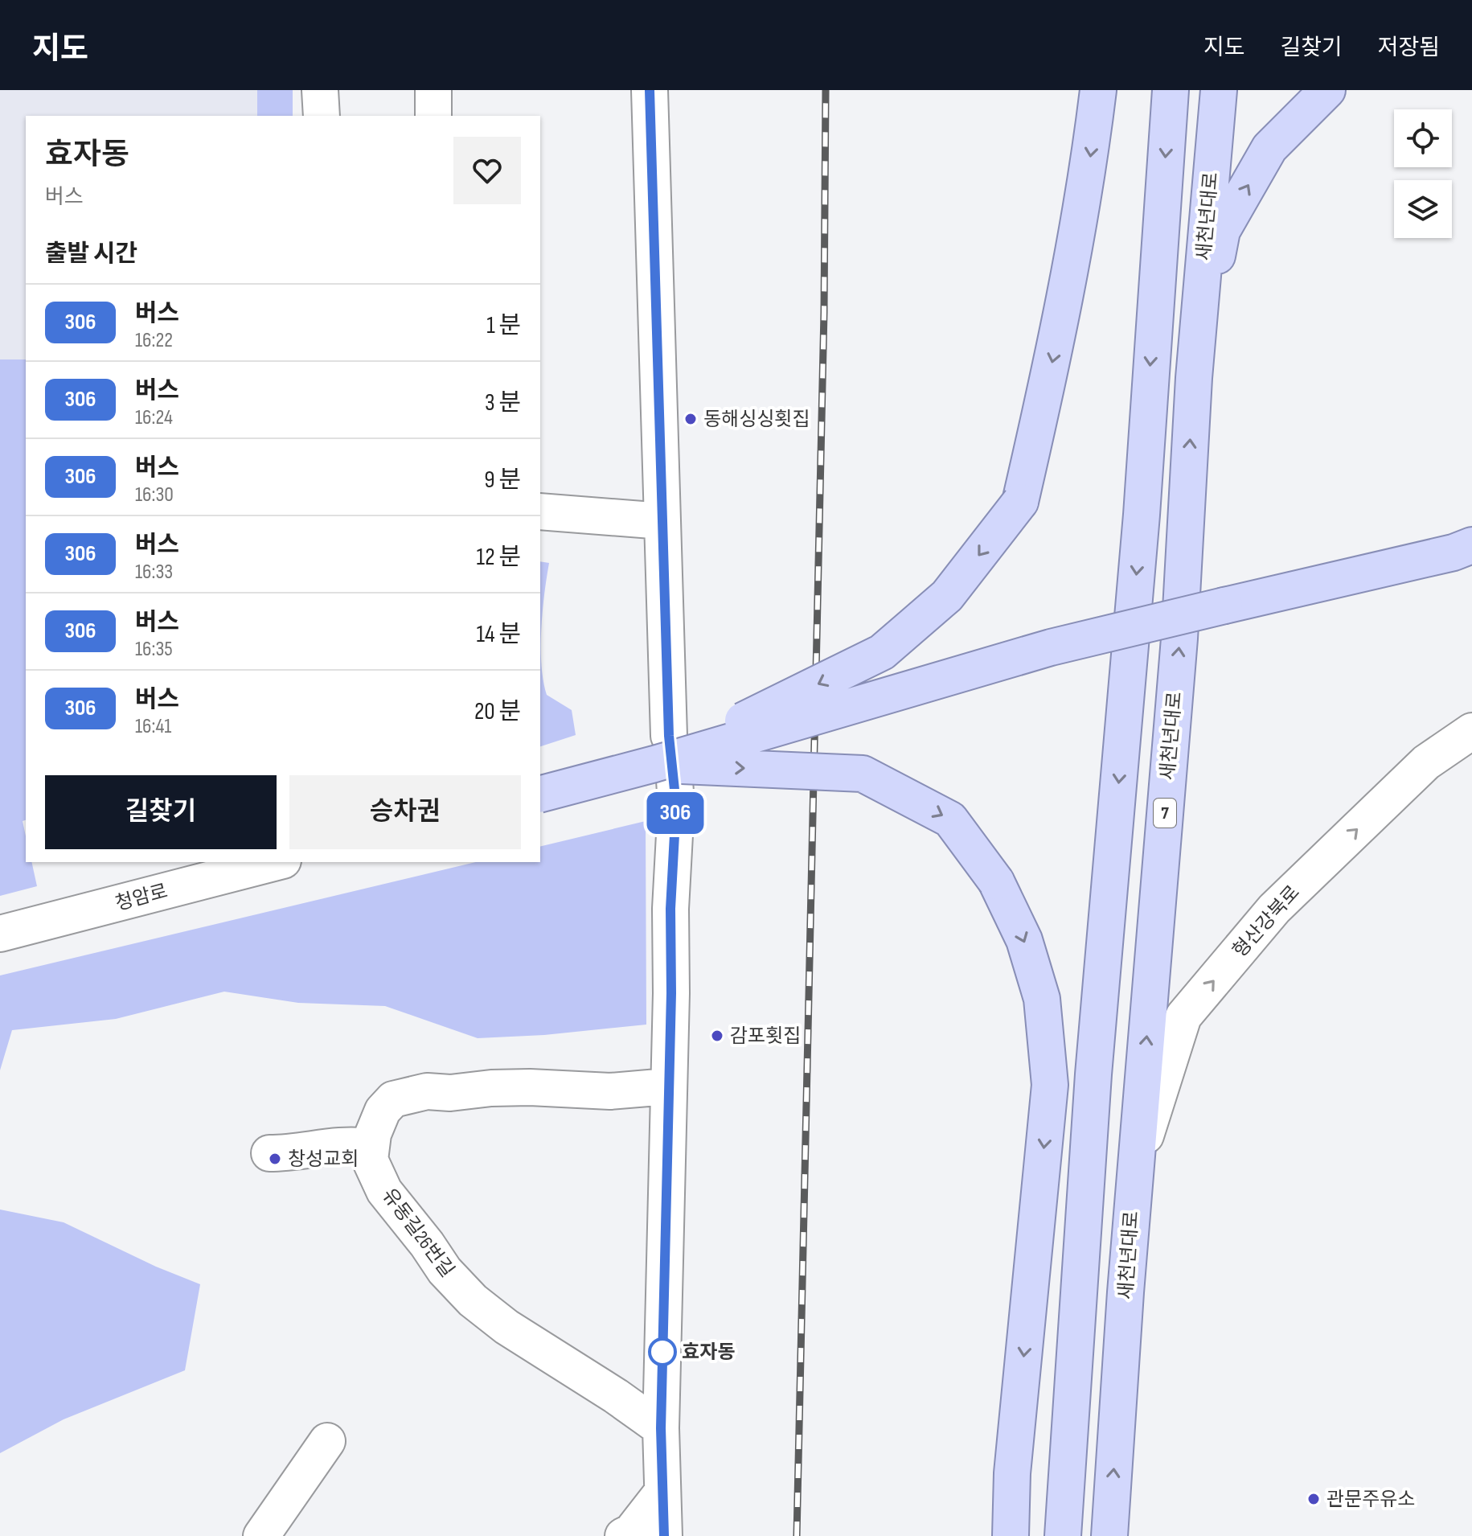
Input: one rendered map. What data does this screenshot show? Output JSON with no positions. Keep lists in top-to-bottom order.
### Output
{
  "streets": {
    "main road": ["새천년대로", "7"],
    "street": ["청암로", "형산강북로", "유동길26번길"]
  },
  "crossings": [
    ["새천년대로", "형산강북로"]
  ],
  "one_way": ["형산강북로"],
  "places": [
    "동해싱싱횟집",
    "감포횟집",
    "창성교회",
    "효자동",
    "관문주유소"
  ],
  "lines": ["bus line 306"],
  "page": {
    "header": "지도",
    "nav": ["지도", "길찾기", "저장됨"],
    "on_map": "306",
    "heading": [
      ["효자동", "버스"],
      "출발 시간"
    ],
    "list": [
      {
        "mark": "306",
        "name": "버스",
        "note": "16:22",
        "value": "1 분"
      },
      {
        "mark": "306",
        "name": "버스",
        "note": "16:24",
        "value": "3 분"
      },
      {
        "mark": "306",
        "name": "버스",
        "note": "16:30",
        "value": "9 분"
      },
      {
        "mark": "306",
        "name": "버스",
        "note": "16:33",
        "value": "12 분"
      },
      {
        "mark": "306",
        "name": "버스",
        "note": "16:35",
        "value": "14 분"
      },
      {
        "mark": "306",
        "name": "버스",
        "note": "16:41",
        "value": "20 분"
      }
    ],
    "buttons": ["길찾기", "승차권"]
  }
}
